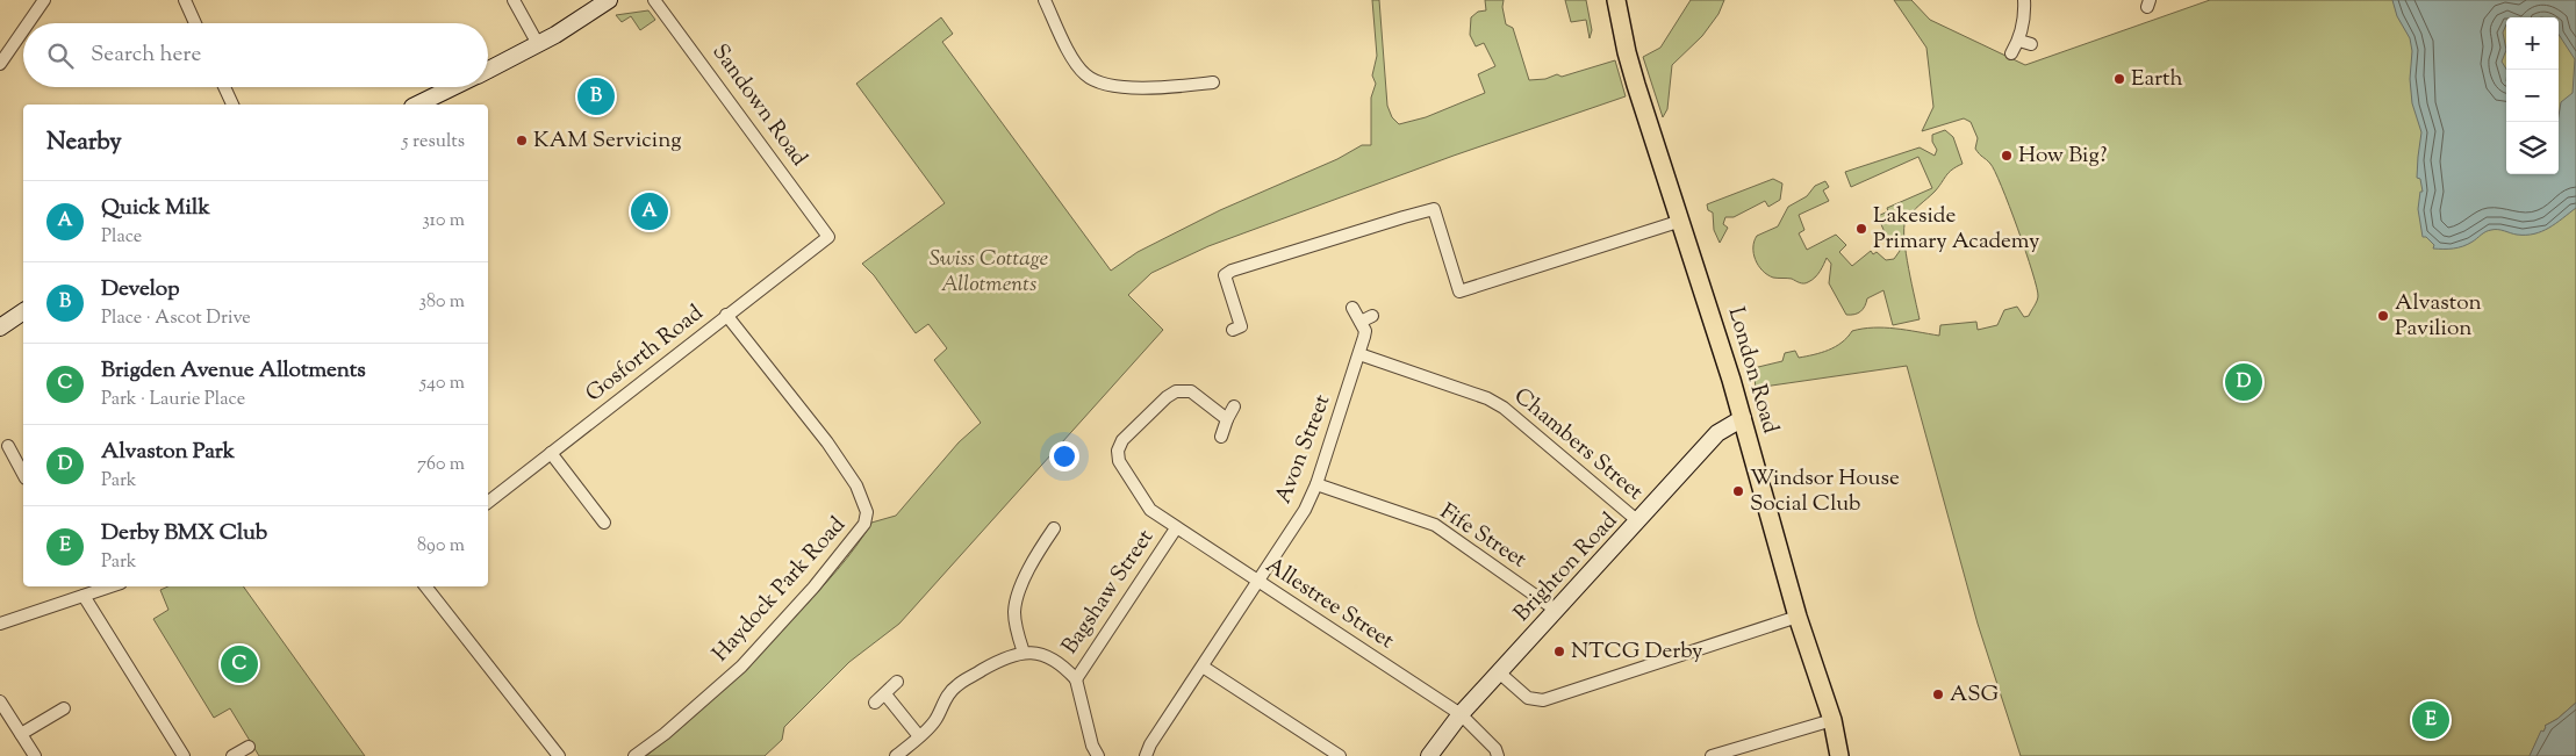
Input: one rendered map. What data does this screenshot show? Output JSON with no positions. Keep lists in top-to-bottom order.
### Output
{
  "streets": {
    "main road": ["London Road"],
    "street": [
      "Sandown Road",
      "Gosforth Road",
      "Chambers Street",
      "Avon Street",
      "Fife Street",
      "Brighton Road",
      "Haydock Park Road",
      "Bagshaw Street",
      "Allestree Street"
    ]
  },
  "crossings": [
    ["Sandown Road", "Gosforth Road"],
    ["Gosforth Road", "Haydock Park Road"],
    ["London Road", "Brighton Road"],
    ["Chambers Street", "Avon Street"],
    ["Chambers Street", "Brighton Road"],
    ["Avon Street", "Fife Street"],
    ["Avon Street", "Allestree Street"],
    ["Fife Street", "Brighton Road"],
    ["Brighton Road", "Allestree Street"],
    ["Bagshaw Street", "Allestree Street"]
  ],
  "parks": ["Swiss Cottage Allotments"],
  "places": [
    "Earth",
    "KAM Servicing",
    "How Big?",
    "Lakeside Primary Academy",
    "Alvaston Pavilion",
    "Windsor House Social Club",
    "NTCG Derby",
    "ASG"
  ],
  "page": {
    "map_buttons": ["+", "−"],
    "search": "Search here",
    "pins": [
      "B",
      "A",
      "D",
      "C",
      "E"
    ],
    "heading": ["Nearby", "5 results"],
    "list": [
      {
        "mark": "A",
        "name": "Quick Milk",
        "note": "Place",
        "value": "310 m"
      },
      {
        "mark": "B",
        "name": "Develop",
        "note": "Place · Ascot Drive",
        "value": "380 m"
      },
      {
        "mark": "C",
        "name": "Brigden Avenue Allotments",
        "note": "Park · Laurie Place",
        "value": "540 m"
      },
      {
        "mark": "D",
        "name": "Alvaston Park",
        "note": "Park",
        "value": "760 m"
      },
      {
        "mark": "E",
        "name": "Derby BMX Club",
        "note": "Park",
        "value": "890 m"
      }
    ]
  }
}
